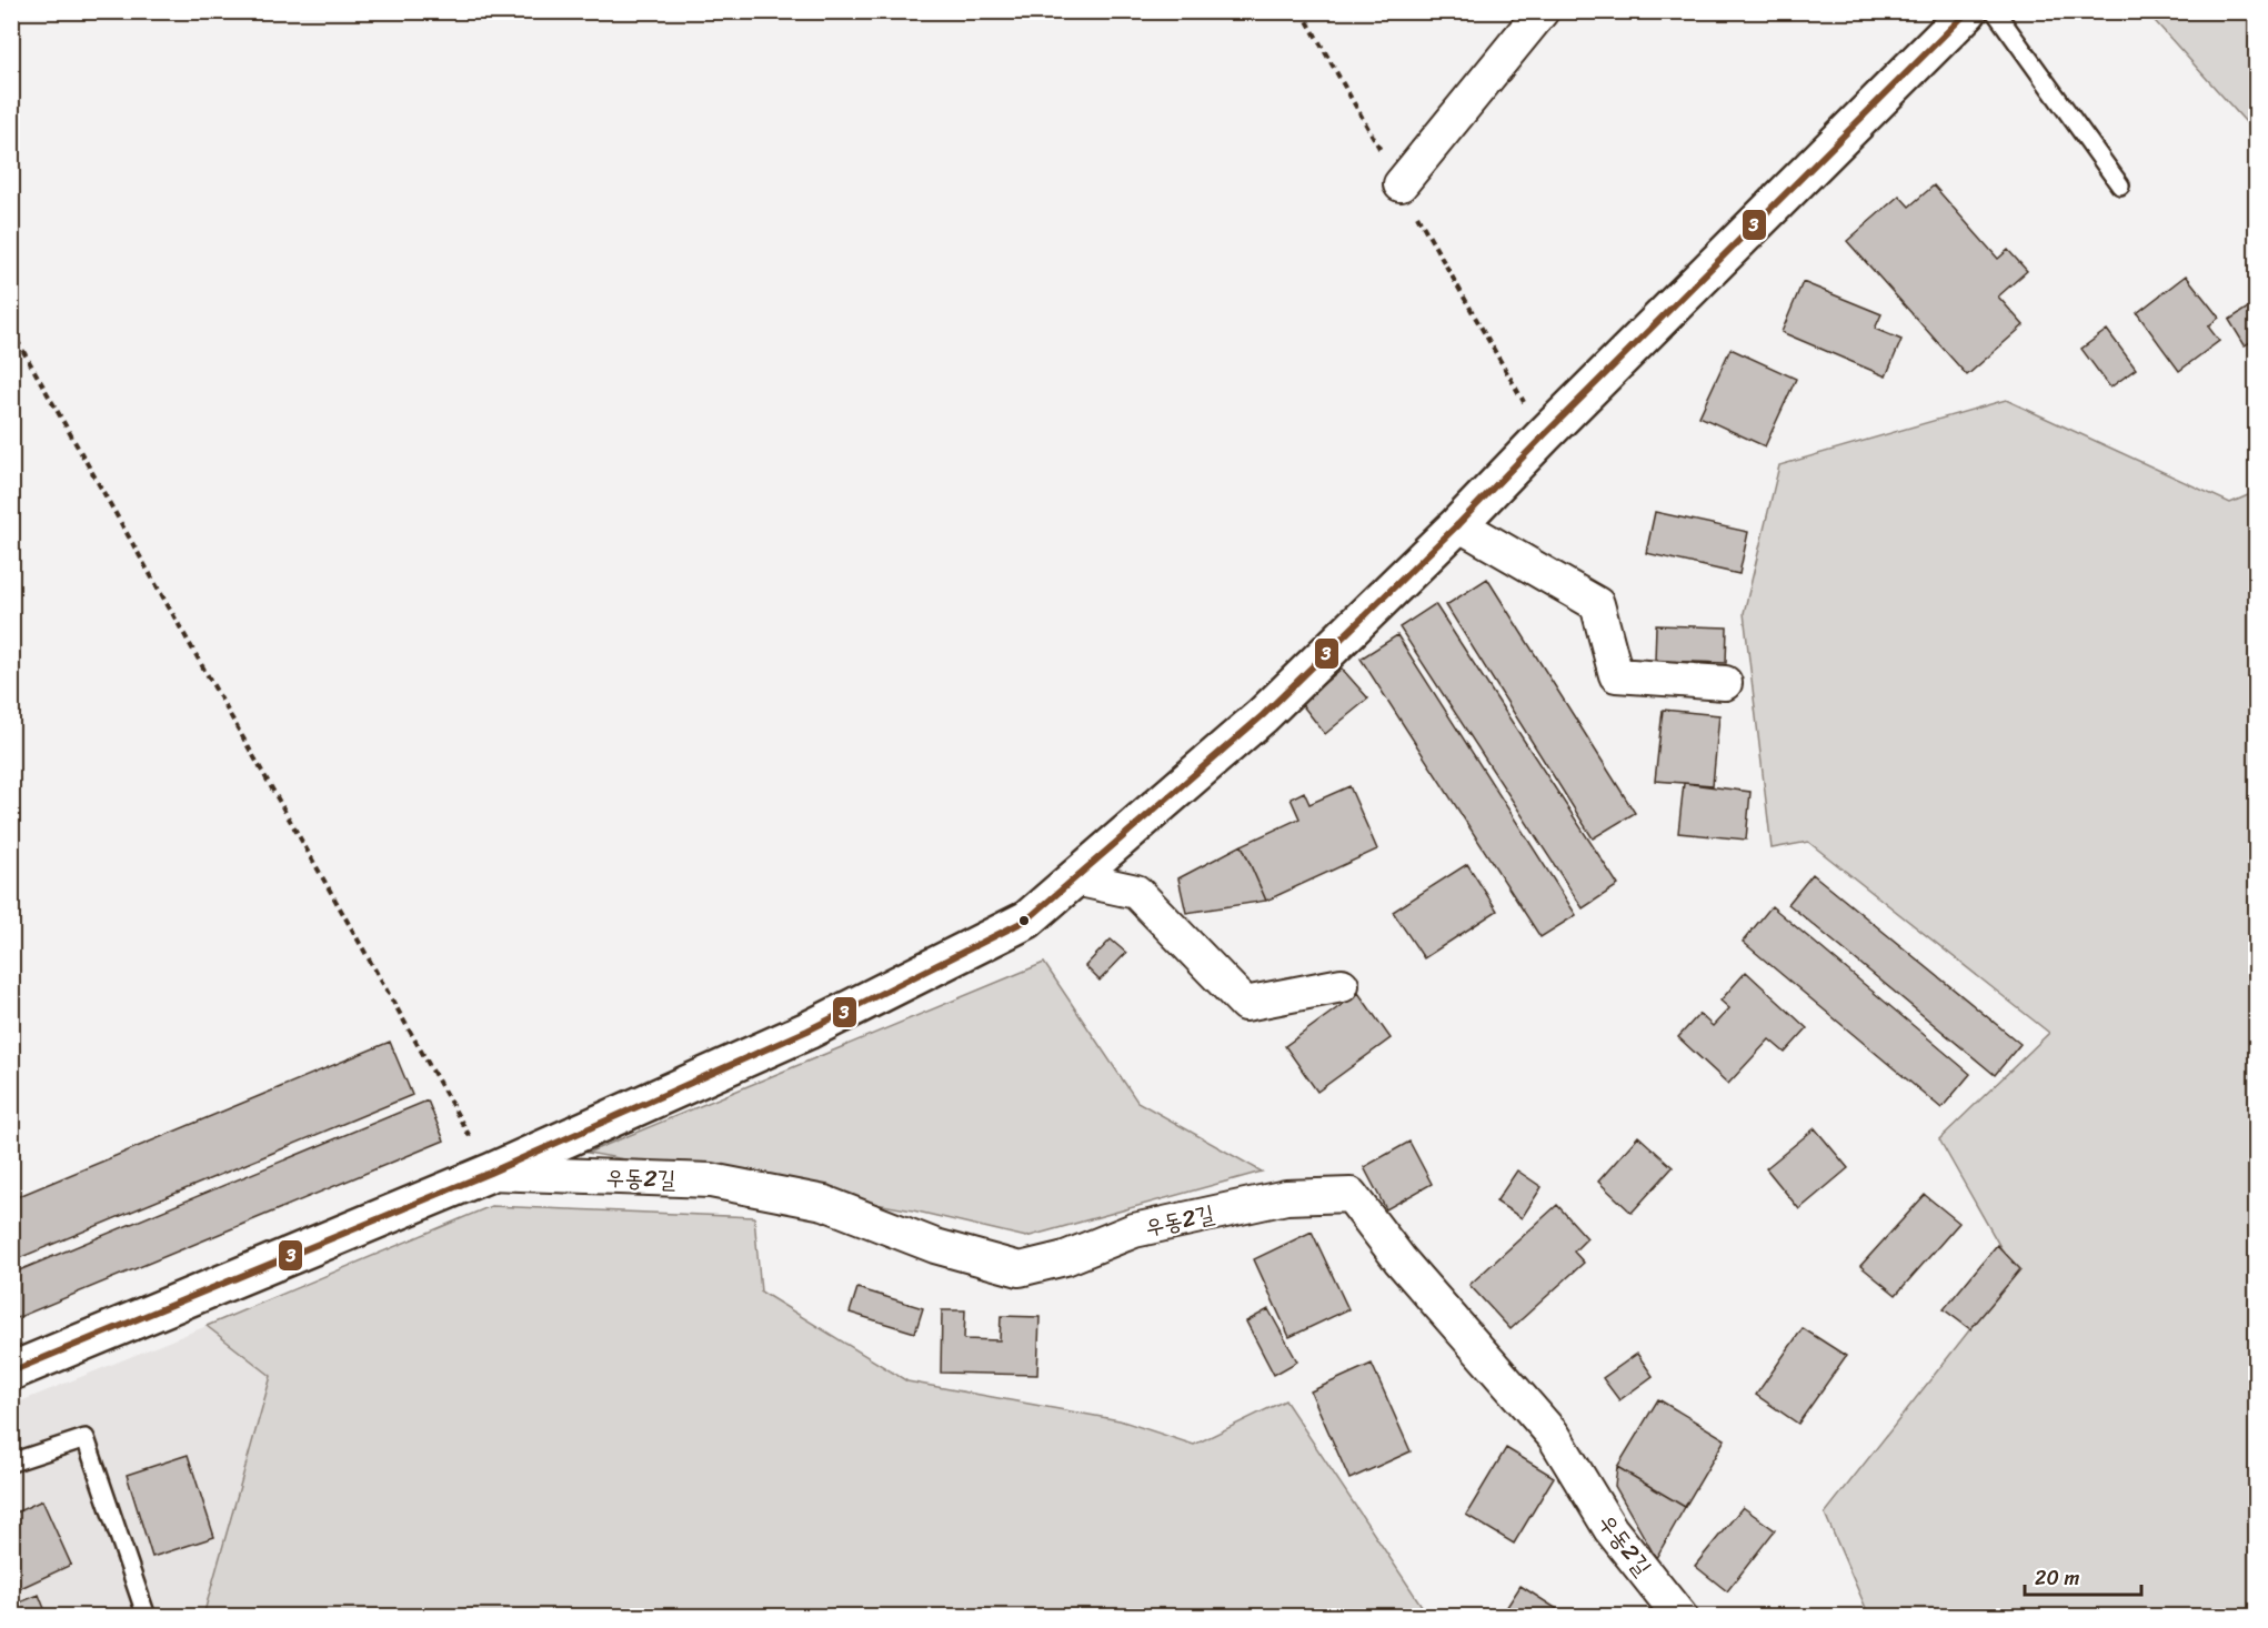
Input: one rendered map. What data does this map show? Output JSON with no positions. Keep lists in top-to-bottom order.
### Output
{
  "streets": {
    "street": ["우동2길"]
  },
  "lines": ["transit line 3"],
  "scale_bar": "20 m"
}
